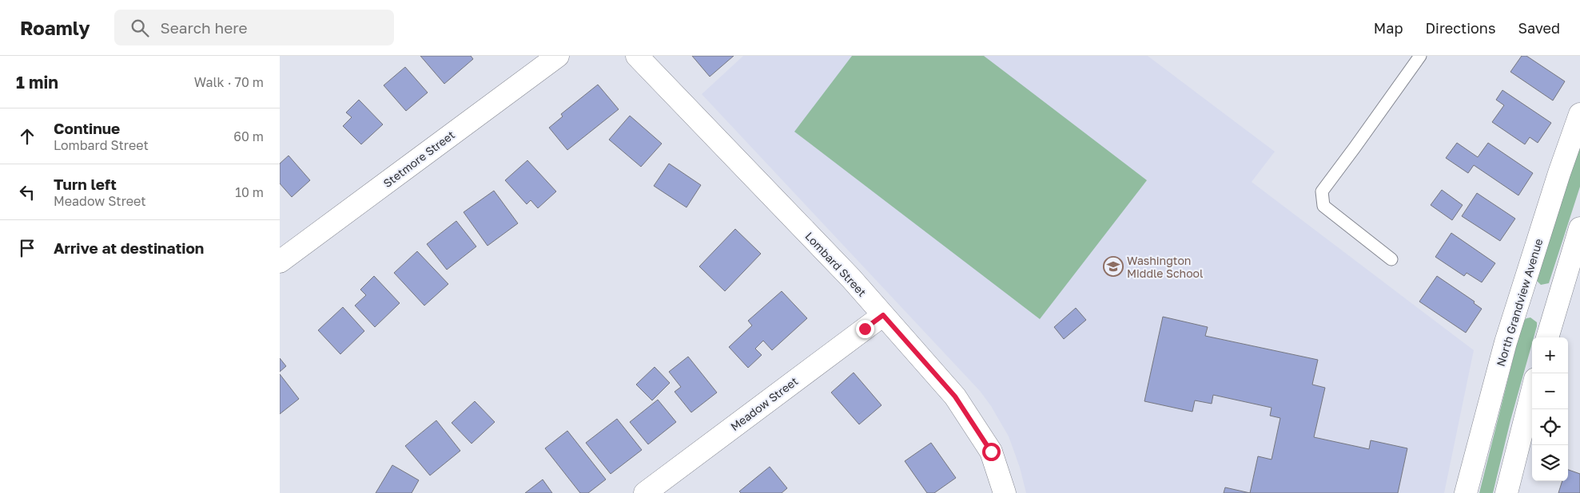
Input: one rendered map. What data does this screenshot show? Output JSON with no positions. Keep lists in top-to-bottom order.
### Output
{
  "streets": {
    "street": [
      "Stetmore Street",
      "Lombard Street",
      "North Grandview Avenue",
      "Meadow Street"
    ]
  },
  "crossings": [
    ["Lombard Street", "Meadow Street"]
  ],
  "places": {
    "school or university": ["Washington Middle School"]
  },
  "page": {
    "header": "Roamly",
    "search": "Search here",
    "nav": ["Map", "Directions", "Saved"],
    "heading": ["1 min", "Walk · 70 m"],
    "list": [
      ["Continue", "Lombard Street", "60 m"],
      ["Turn left", "Meadow Street", "10 m"],
      "Arrive at destination"
    ],
    "map_buttons": ["+", "−"]
  }
}
